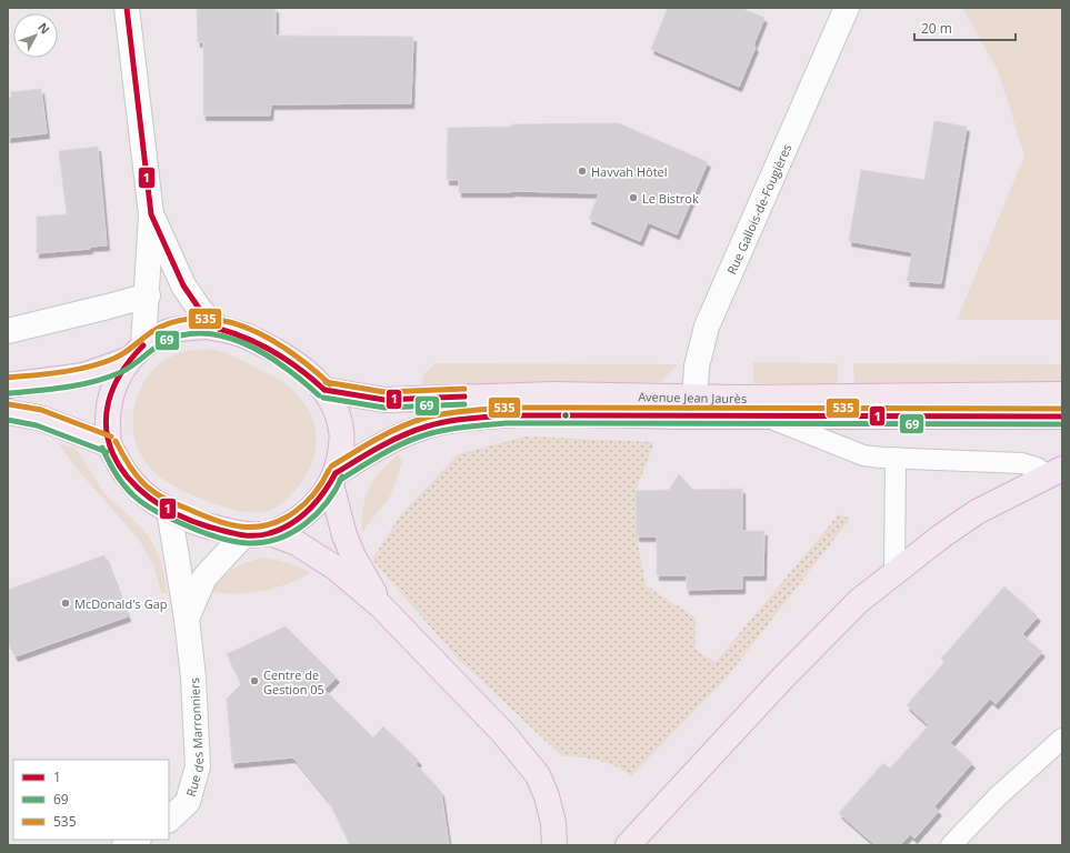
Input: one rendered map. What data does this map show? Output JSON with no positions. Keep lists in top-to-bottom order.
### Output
{
  "streets": {
    "main road": ["Avenue Jean Jaurès"],
    "street": ["Rue Gallois-de-Fougières", "Rue des Marronniers"]
  },
  "crossings": [
    ["Rue Gallois-de-Fougières", "Avenue Jean Jaurès"]
  ],
  "places": [
    "Havvah Hôtel",
    "Le Bistrok",
    "McDonald's Gap",
    "Centre de Gestion 05"
  ],
  "lines": ["transit line 1", "transit line 535", "transit line 69"],
  "legend": ["1", "69", "535"],
  "scale_bar": "20 m",
  "north": "top right"
}
